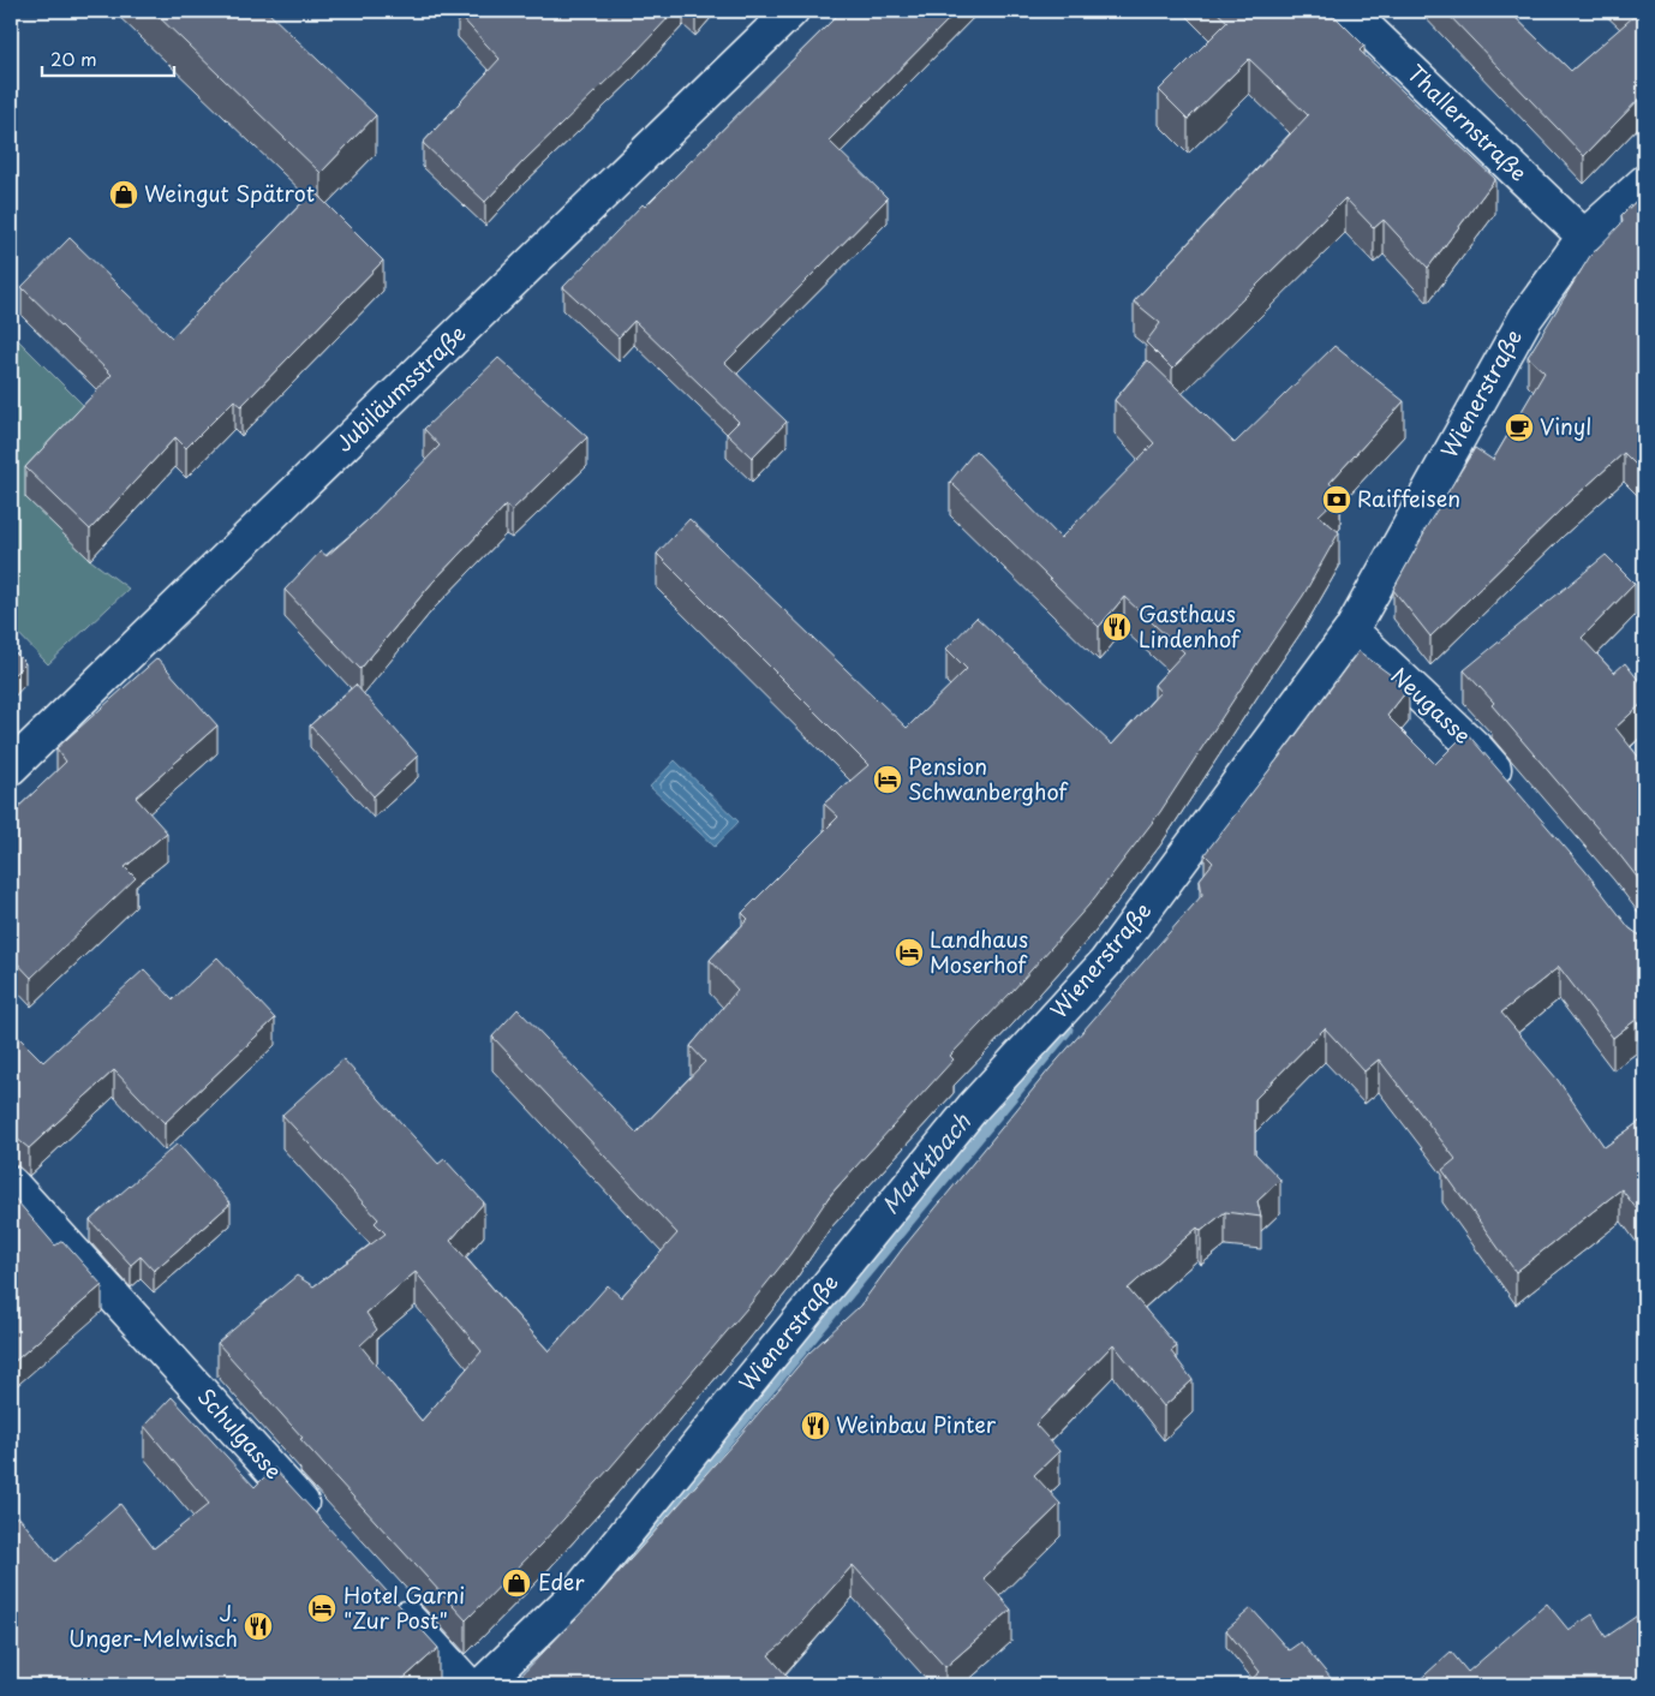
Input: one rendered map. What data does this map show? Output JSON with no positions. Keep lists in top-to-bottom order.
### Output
{
  "streets": {
    "street": [
      "Thallernstraße",
      "Jubiläumsstraße",
      "Wienerstraße",
      "Neugasse",
      "Schulgasse"
    ]
  },
  "crossings": [
    ["Thallernstraße", "Wienerstraße"],
    ["Wienerstraße", "Neugasse"]
  ],
  "water": ["Marktbach"],
  "places": {
    "shop": ["Weingut Spätrot", "Eder"],
    "cafe": ["Vinyl"],
    "bank": ["Raiffeisen"],
    "restaurant": ["Gasthaus Lindenhof", "Weinbau Pinter", "J. Unger-Melwisch"],
    "hotel": ["Pension Schwanberghof", "Landhaus Moserhof", "Hotel Garni \"Zur Post\""]
  },
  "scale_bar": "20 m"
}
